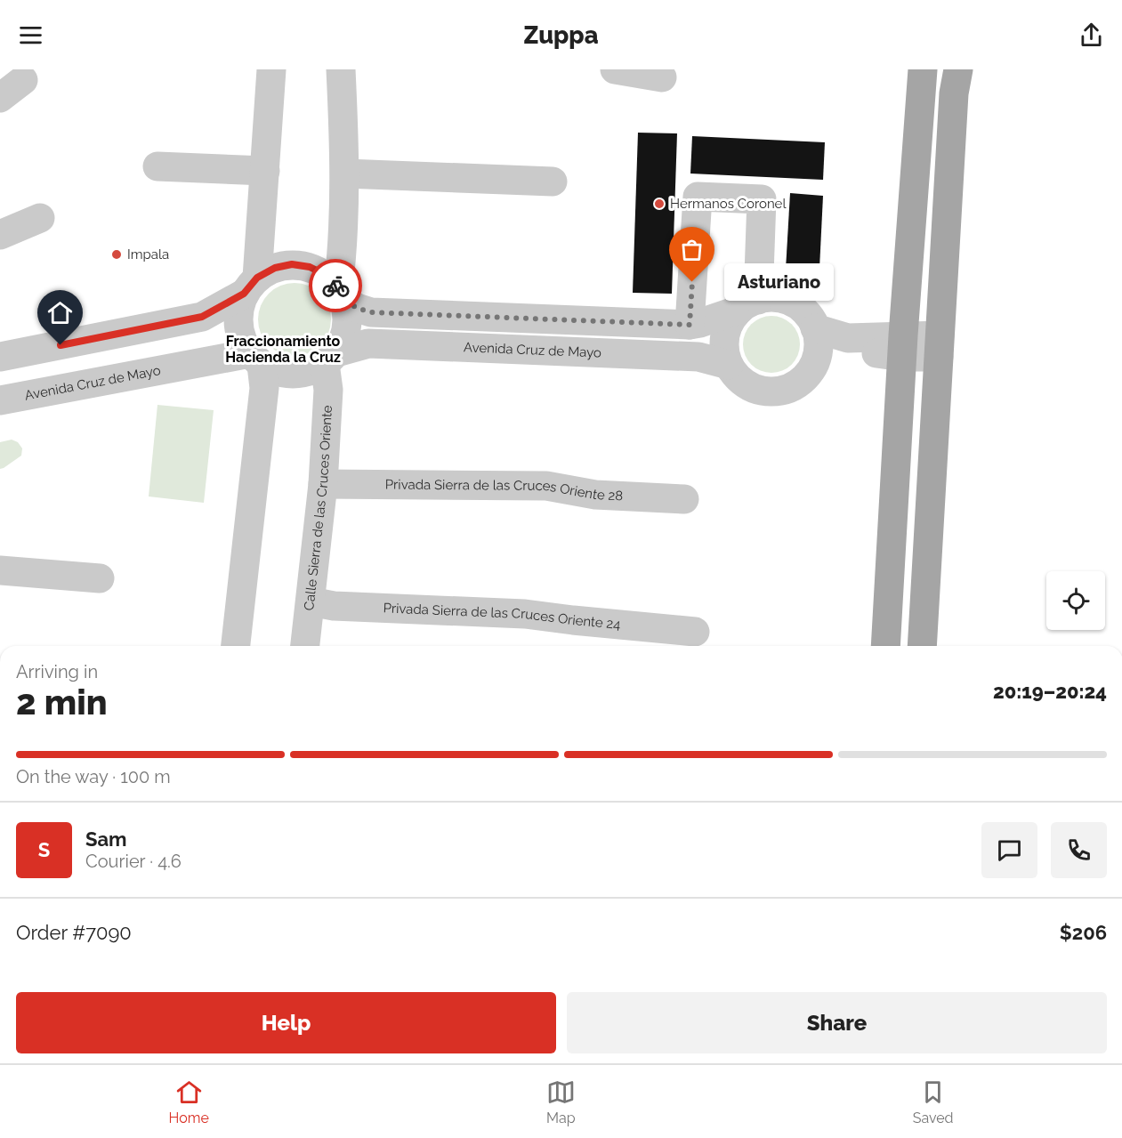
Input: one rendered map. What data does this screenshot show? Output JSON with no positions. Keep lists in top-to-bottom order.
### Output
{
  "streets": {
    "street": [
      "Avenida Cruz de Mayo",
      "Privada Sierra de las Cruces Oriente 28",
      "Calle Sierra de las Cruces Oriente",
      "Privada Sierra de las Cruces Oriente 24"
    ]
  },
  "crossings": [
    ["Avenida Cruz de Mayo", "Calle Sierra de las Cruces Oriente"],
    ["Privada Sierra de las Cruces Oriente 28", "Calle Sierra de las Cruces Oriente"],
    ["Calle Sierra de las Cruces Oriente", "Privada Sierra de las Cruces Oriente 24"]
  ],
  "districts": ["Fraccionamiento Hacienda la Cruz"],
  "places": ["Hermanos Coronel", "Impala", "Asturiano"],
  "page": {
    "header": "Zuppa",
    "bubble": "Asturiano",
    "heading": ["2 min", "Arriving in", "20:19–20:24"],
    "panel": [
      "Sam",
      "Courier · 4.6",
      "Order #7090",
      "$206"
    ],
    "bar": "On the way · 100 m",
    "round": "S",
    "buttons": ["Help", "Share"],
    "tabs": ["Home", "Map", "Saved"]
  }
}
